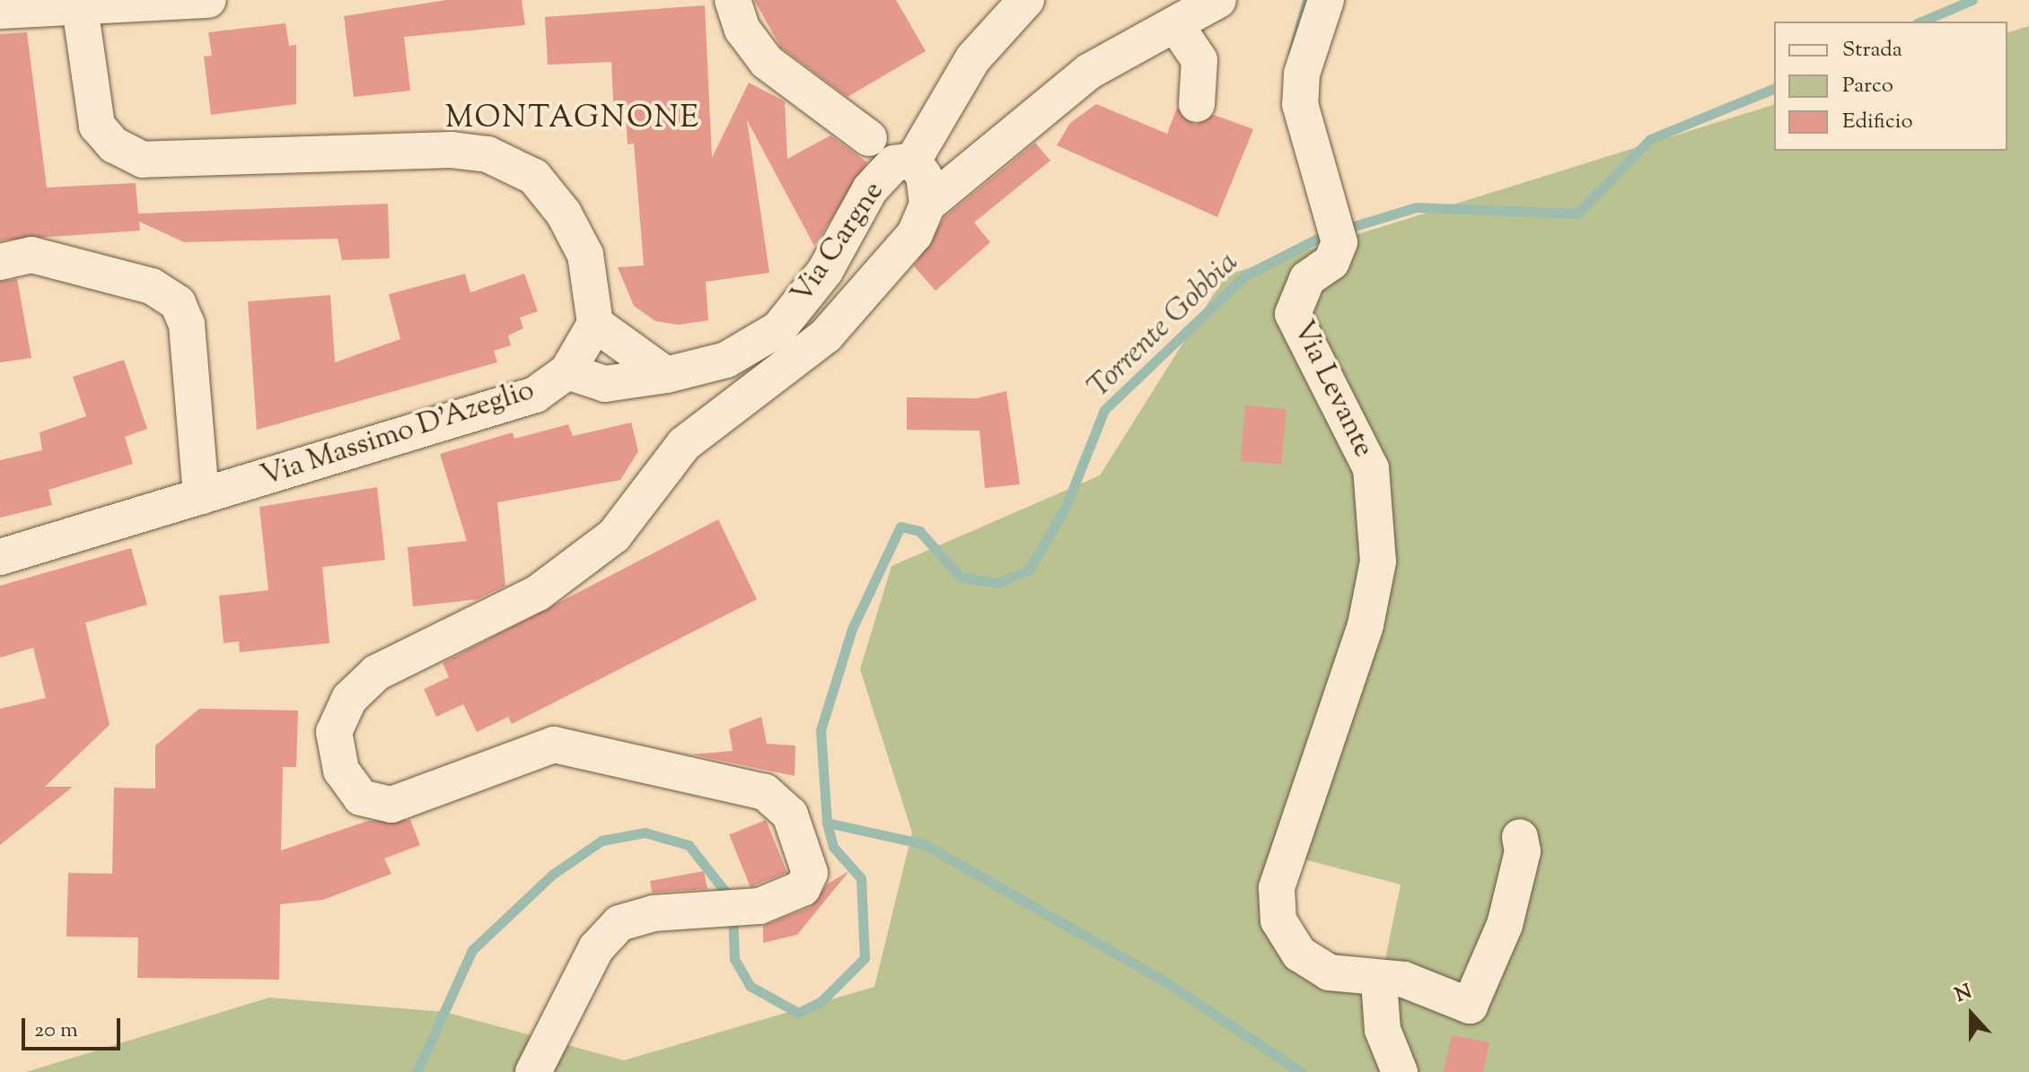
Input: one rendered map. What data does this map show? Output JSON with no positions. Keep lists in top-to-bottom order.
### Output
{
  "streets": {
    "street": ["Via Cargne", "Via Levante", "Via Massimo D'Azeglio"]
  },
  "crossings": [
    ["Via Cargne", "Via Massimo D'Azeglio"]
  ],
  "districts": ["MONTAGNONE"],
  "water": ["Torrente Gobbia"],
  "legend": ["Strada", "Parco", "Edificio"],
  "scale_bar": "20 m",
  "north": "top"
}
